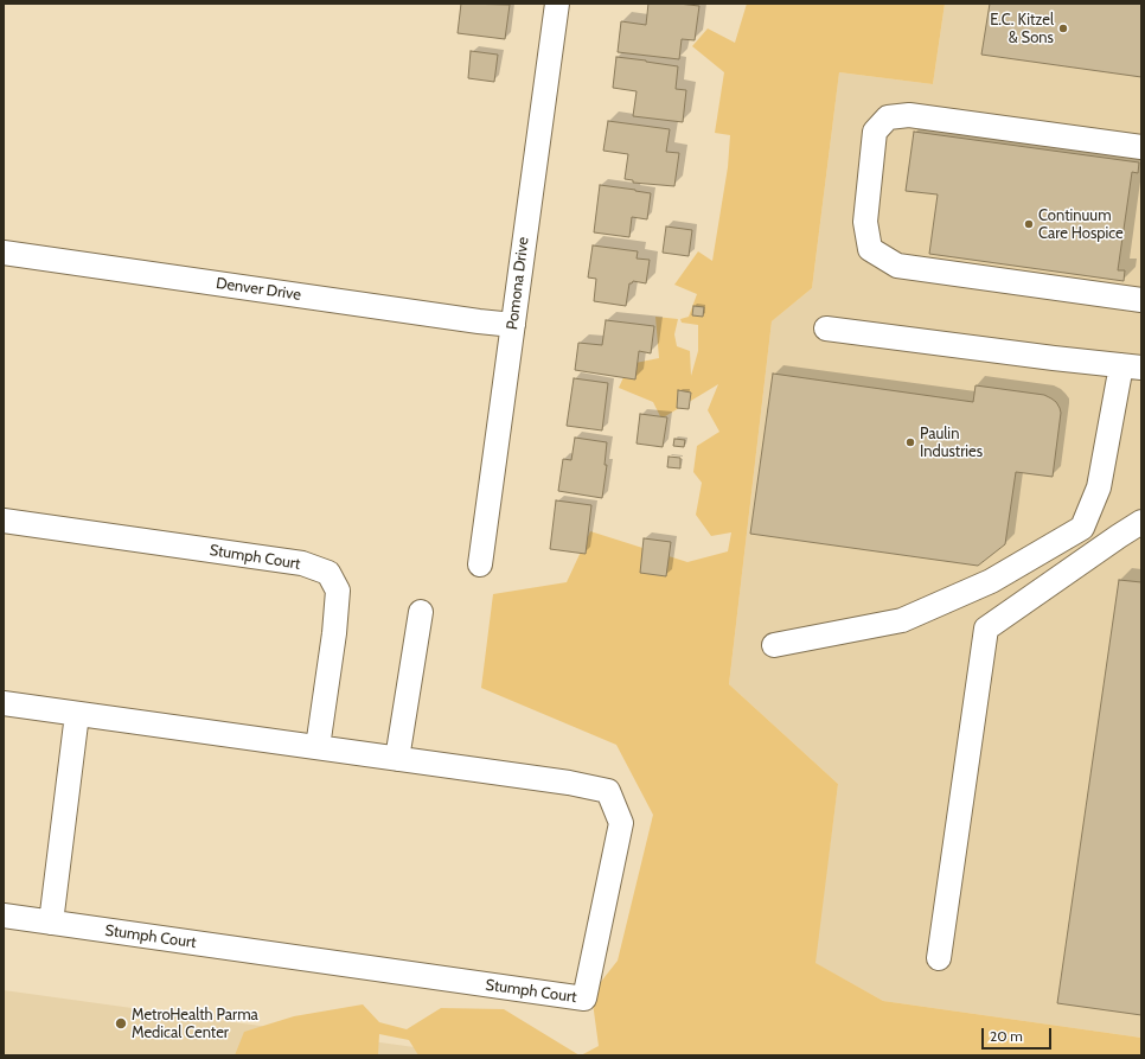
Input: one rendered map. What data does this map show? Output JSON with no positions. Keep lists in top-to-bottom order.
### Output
{
  "streets": {
    "street": ["Pomona Drive", "Denver Drive", "Stumph Court"]
  },
  "crossings": [
    ["Pomona Drive", "Denver Drive"]
  ],
  "places": [
    "E.C. Kitzel & Sons",
    "Continuum Care Hospice",
    "Paulin Industries",
    "MetroHealth Parma Medical Center"
  ],
  "scale_bar": "20 m"
}
